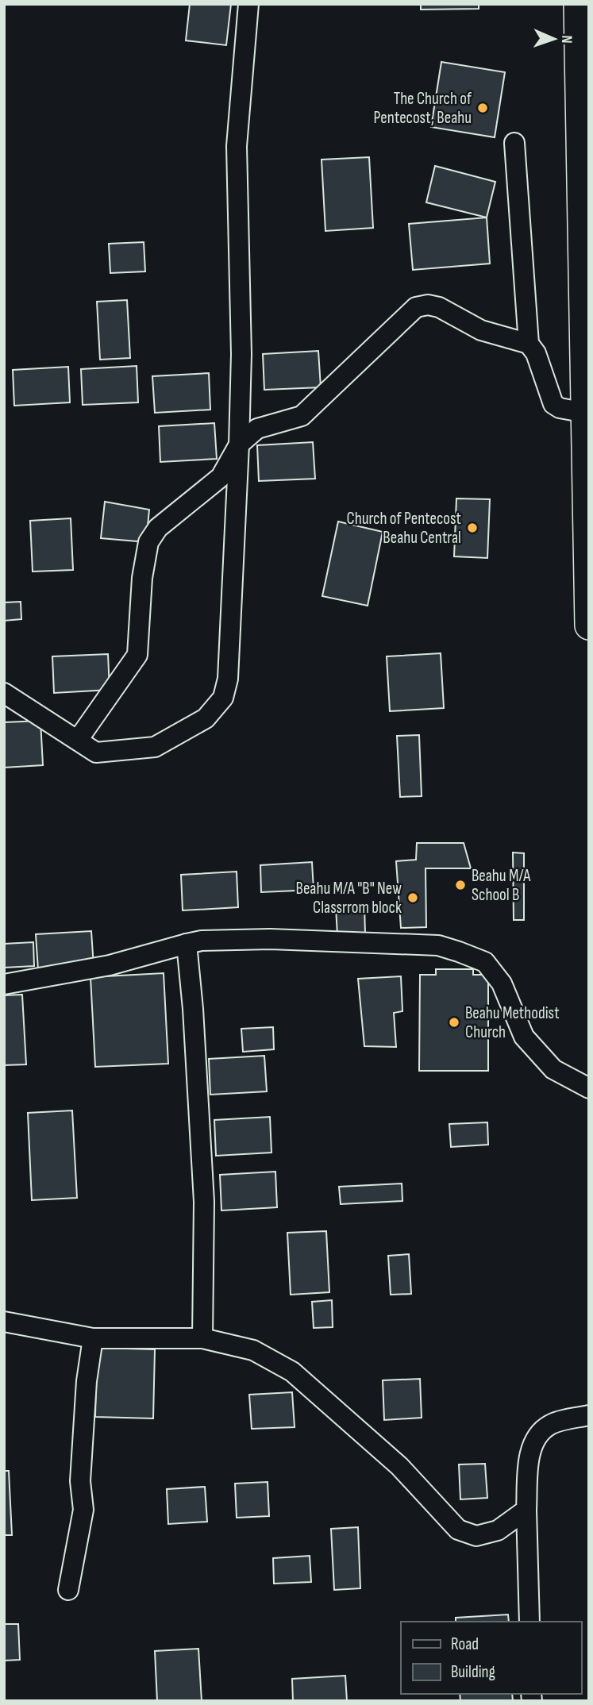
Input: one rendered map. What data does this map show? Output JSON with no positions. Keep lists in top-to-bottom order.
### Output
{
  "places": [
    "The Church of Pentecost, Beahu",
    "Church of Pentecost Beahu Central",
    "Beahu M/A School B",
    "Beahu M/A \"B\" New Classrrom block",
    "Beahu Methodist Church"
  ],
  "legend": ["Road", "Building"],
  "north": "right"
}
